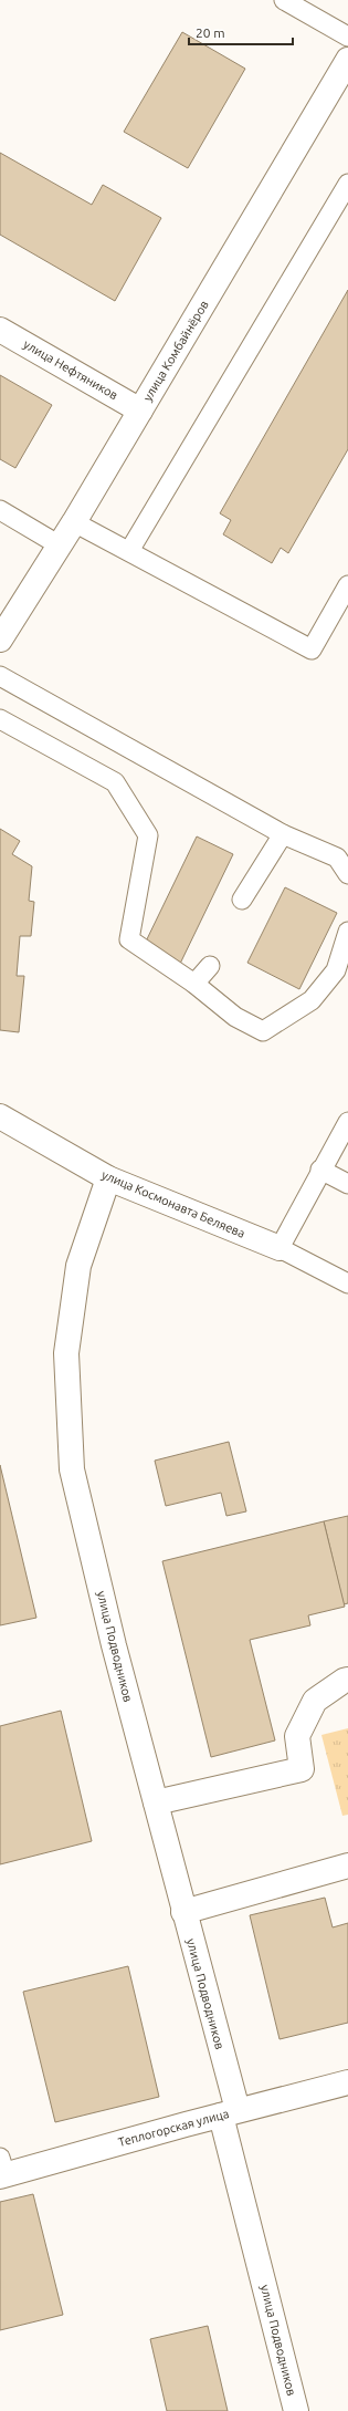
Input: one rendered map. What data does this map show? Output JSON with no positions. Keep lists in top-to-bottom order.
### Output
{
  "streets": {
    "street": [
      "улица Комбайнёров",
      "улица Нефтяников",
      "улица Космонавта Беляева",
      "улица Подводников",
      "Теплогорская улица"
    ]
  },
  "crossings": [
    ["улица Комбайнёров", "улица Нефтяников"],
    ["улица Космонавта Беляева", "улица Подводников"],
    ["улица Подводников", "Теплогорская улица"]
  ],
  "scale_bar": "20 m"
}
